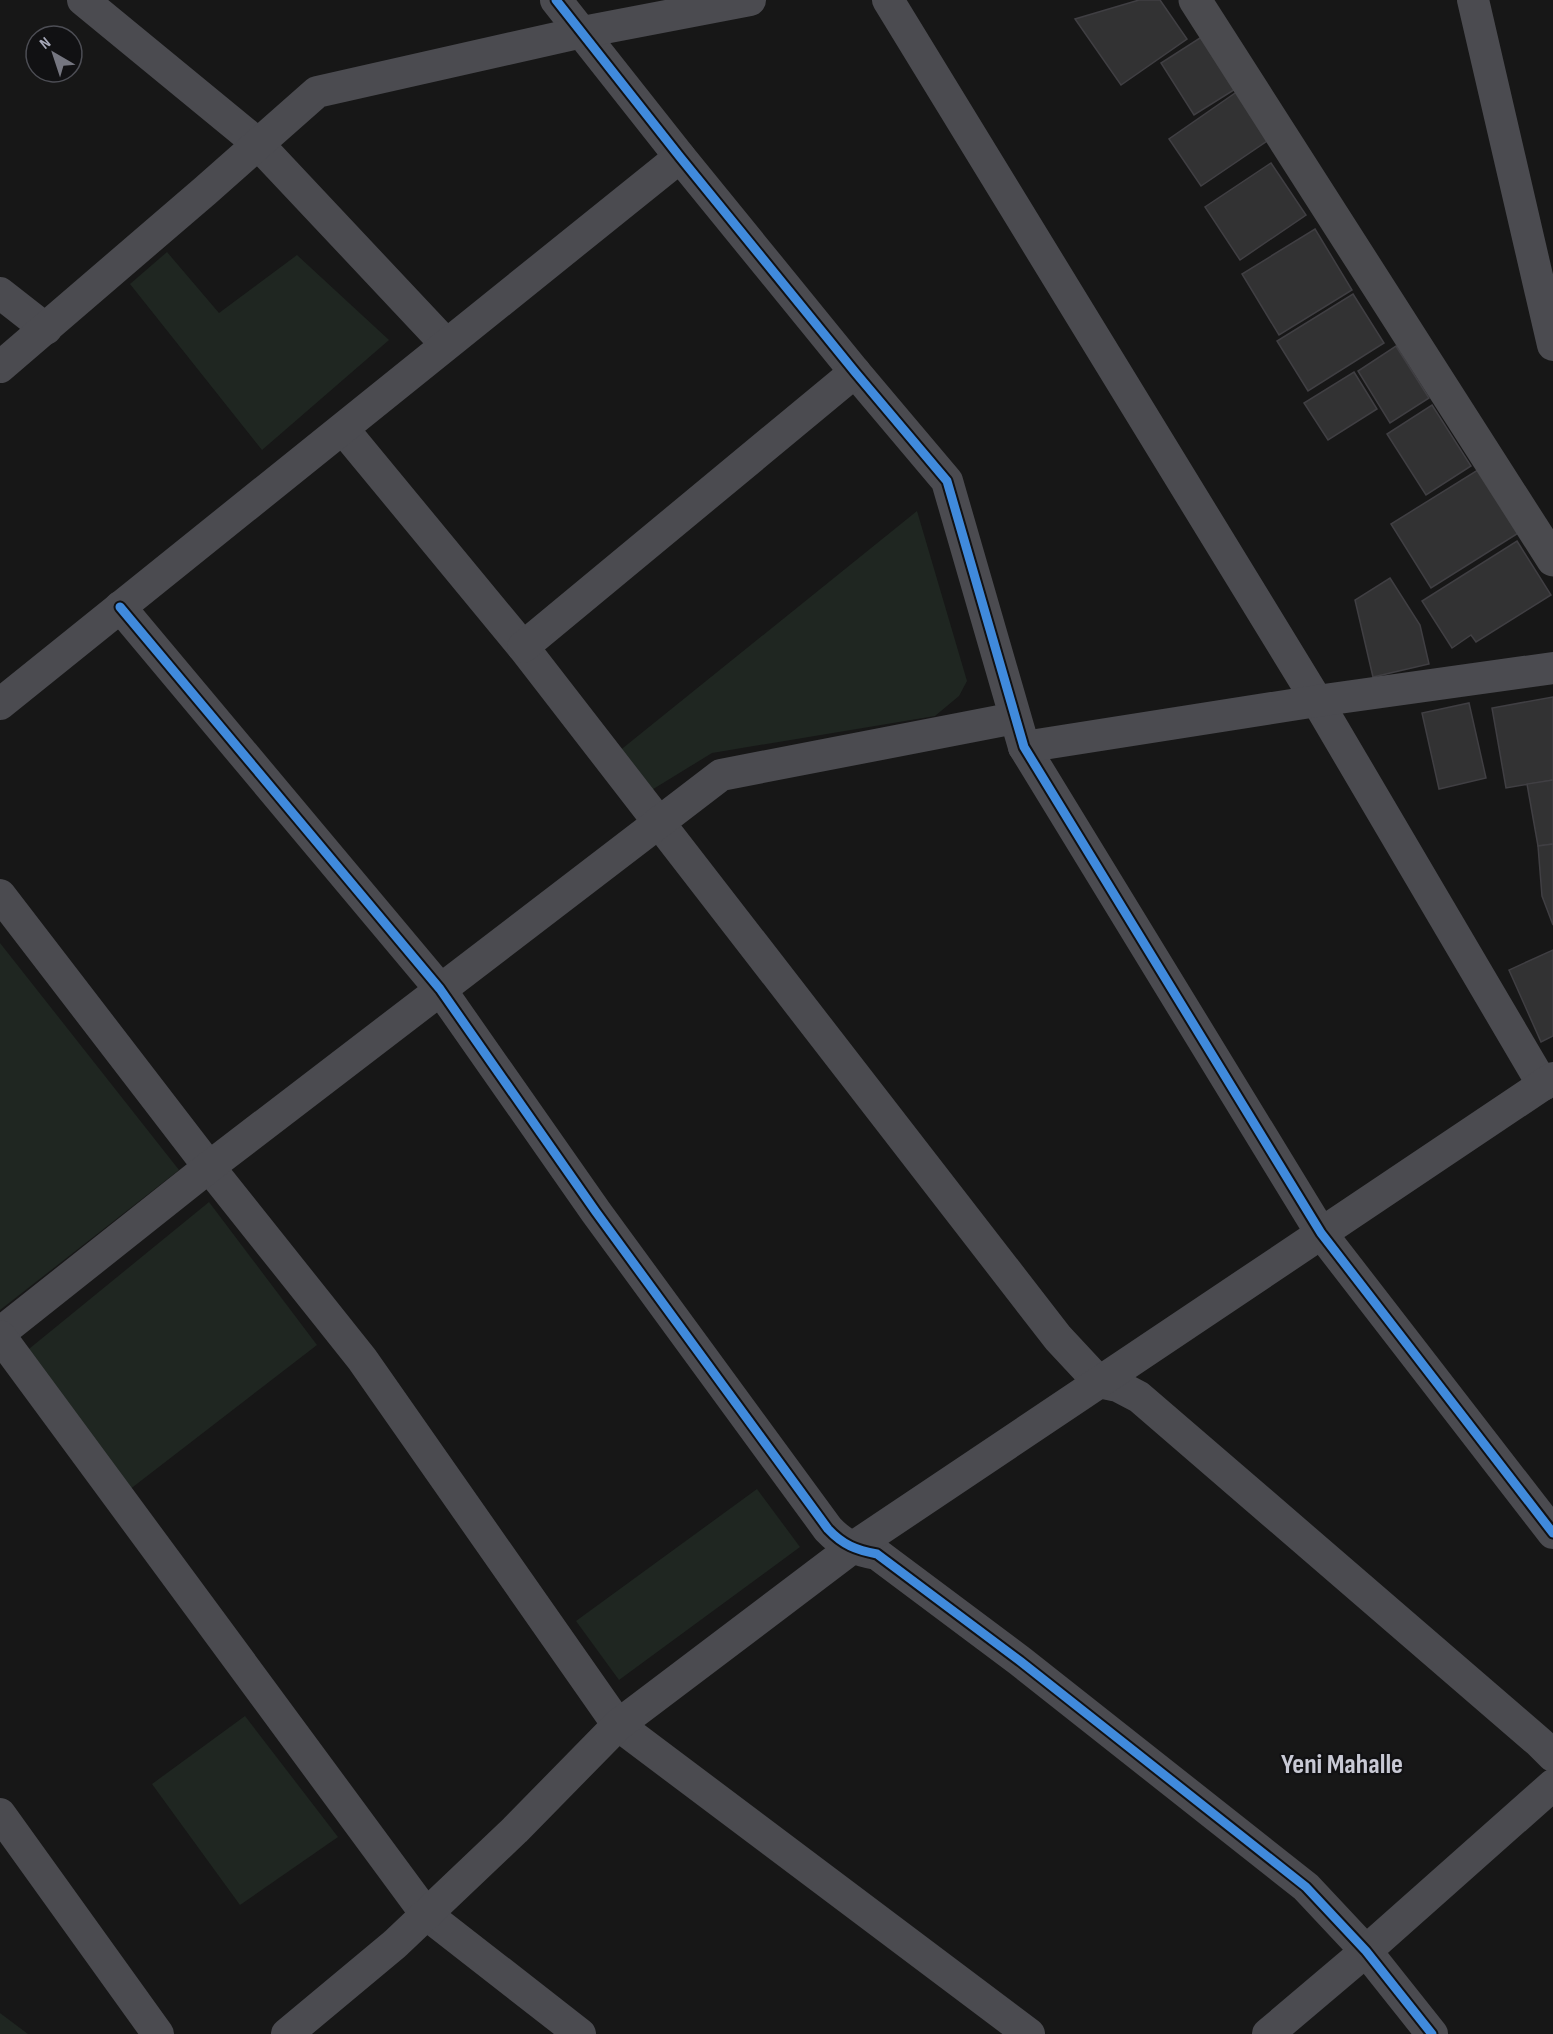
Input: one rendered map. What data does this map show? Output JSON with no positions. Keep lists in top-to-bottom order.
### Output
{
  "districts": ["Yeni Mahalle"],
  "north": "top left"
}
